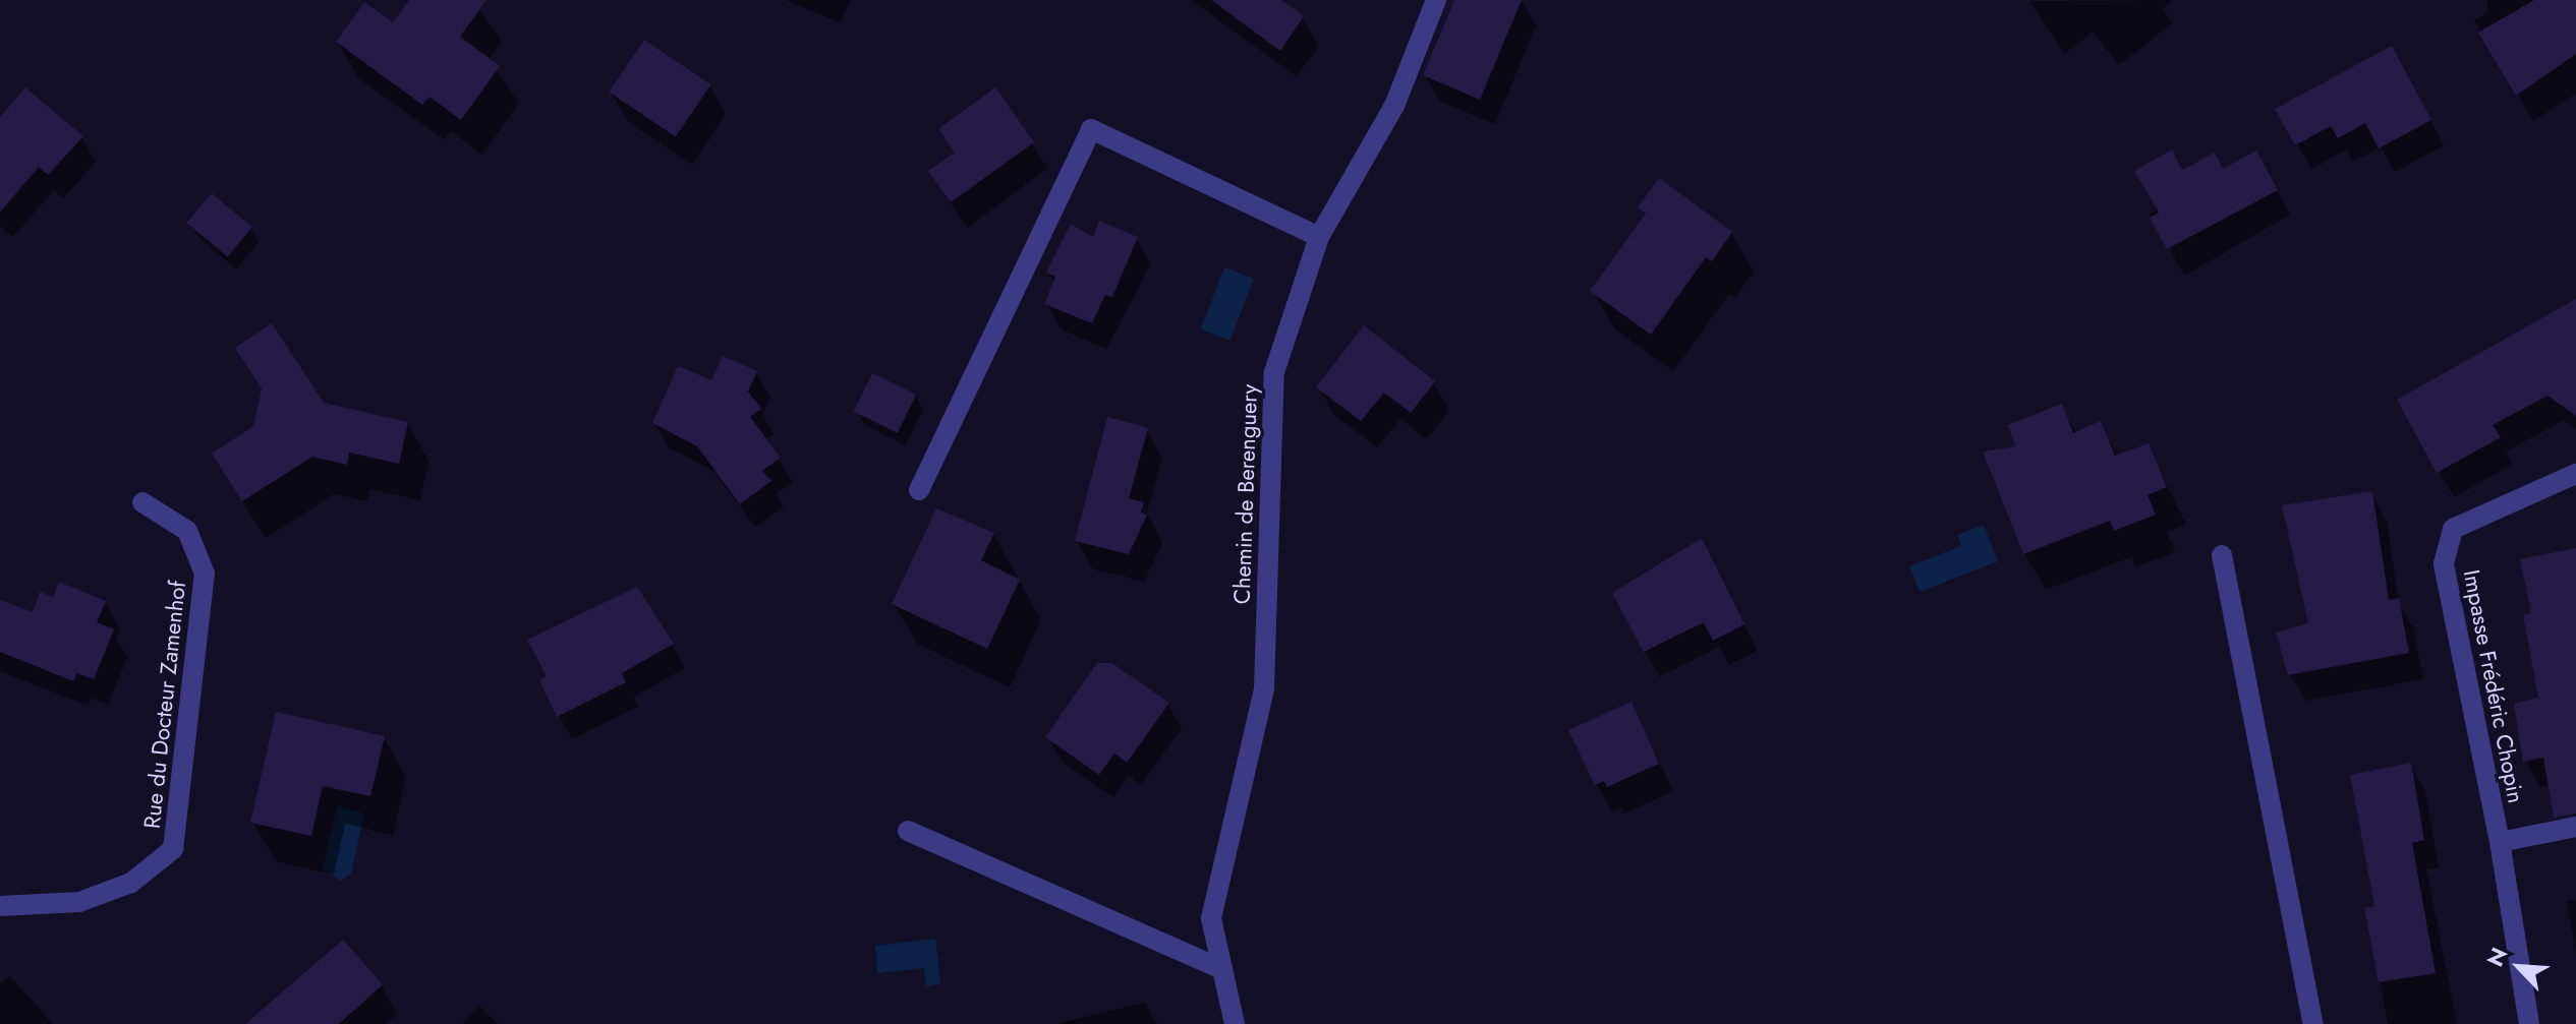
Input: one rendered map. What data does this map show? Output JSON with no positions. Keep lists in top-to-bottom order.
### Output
{
  "streets": {
    "street": ["Chemin de Berenguery", "Impasse Frédéric Chopin", "Rue du Docteur Zamenhof"]
  },
  "north": "top left"
}
